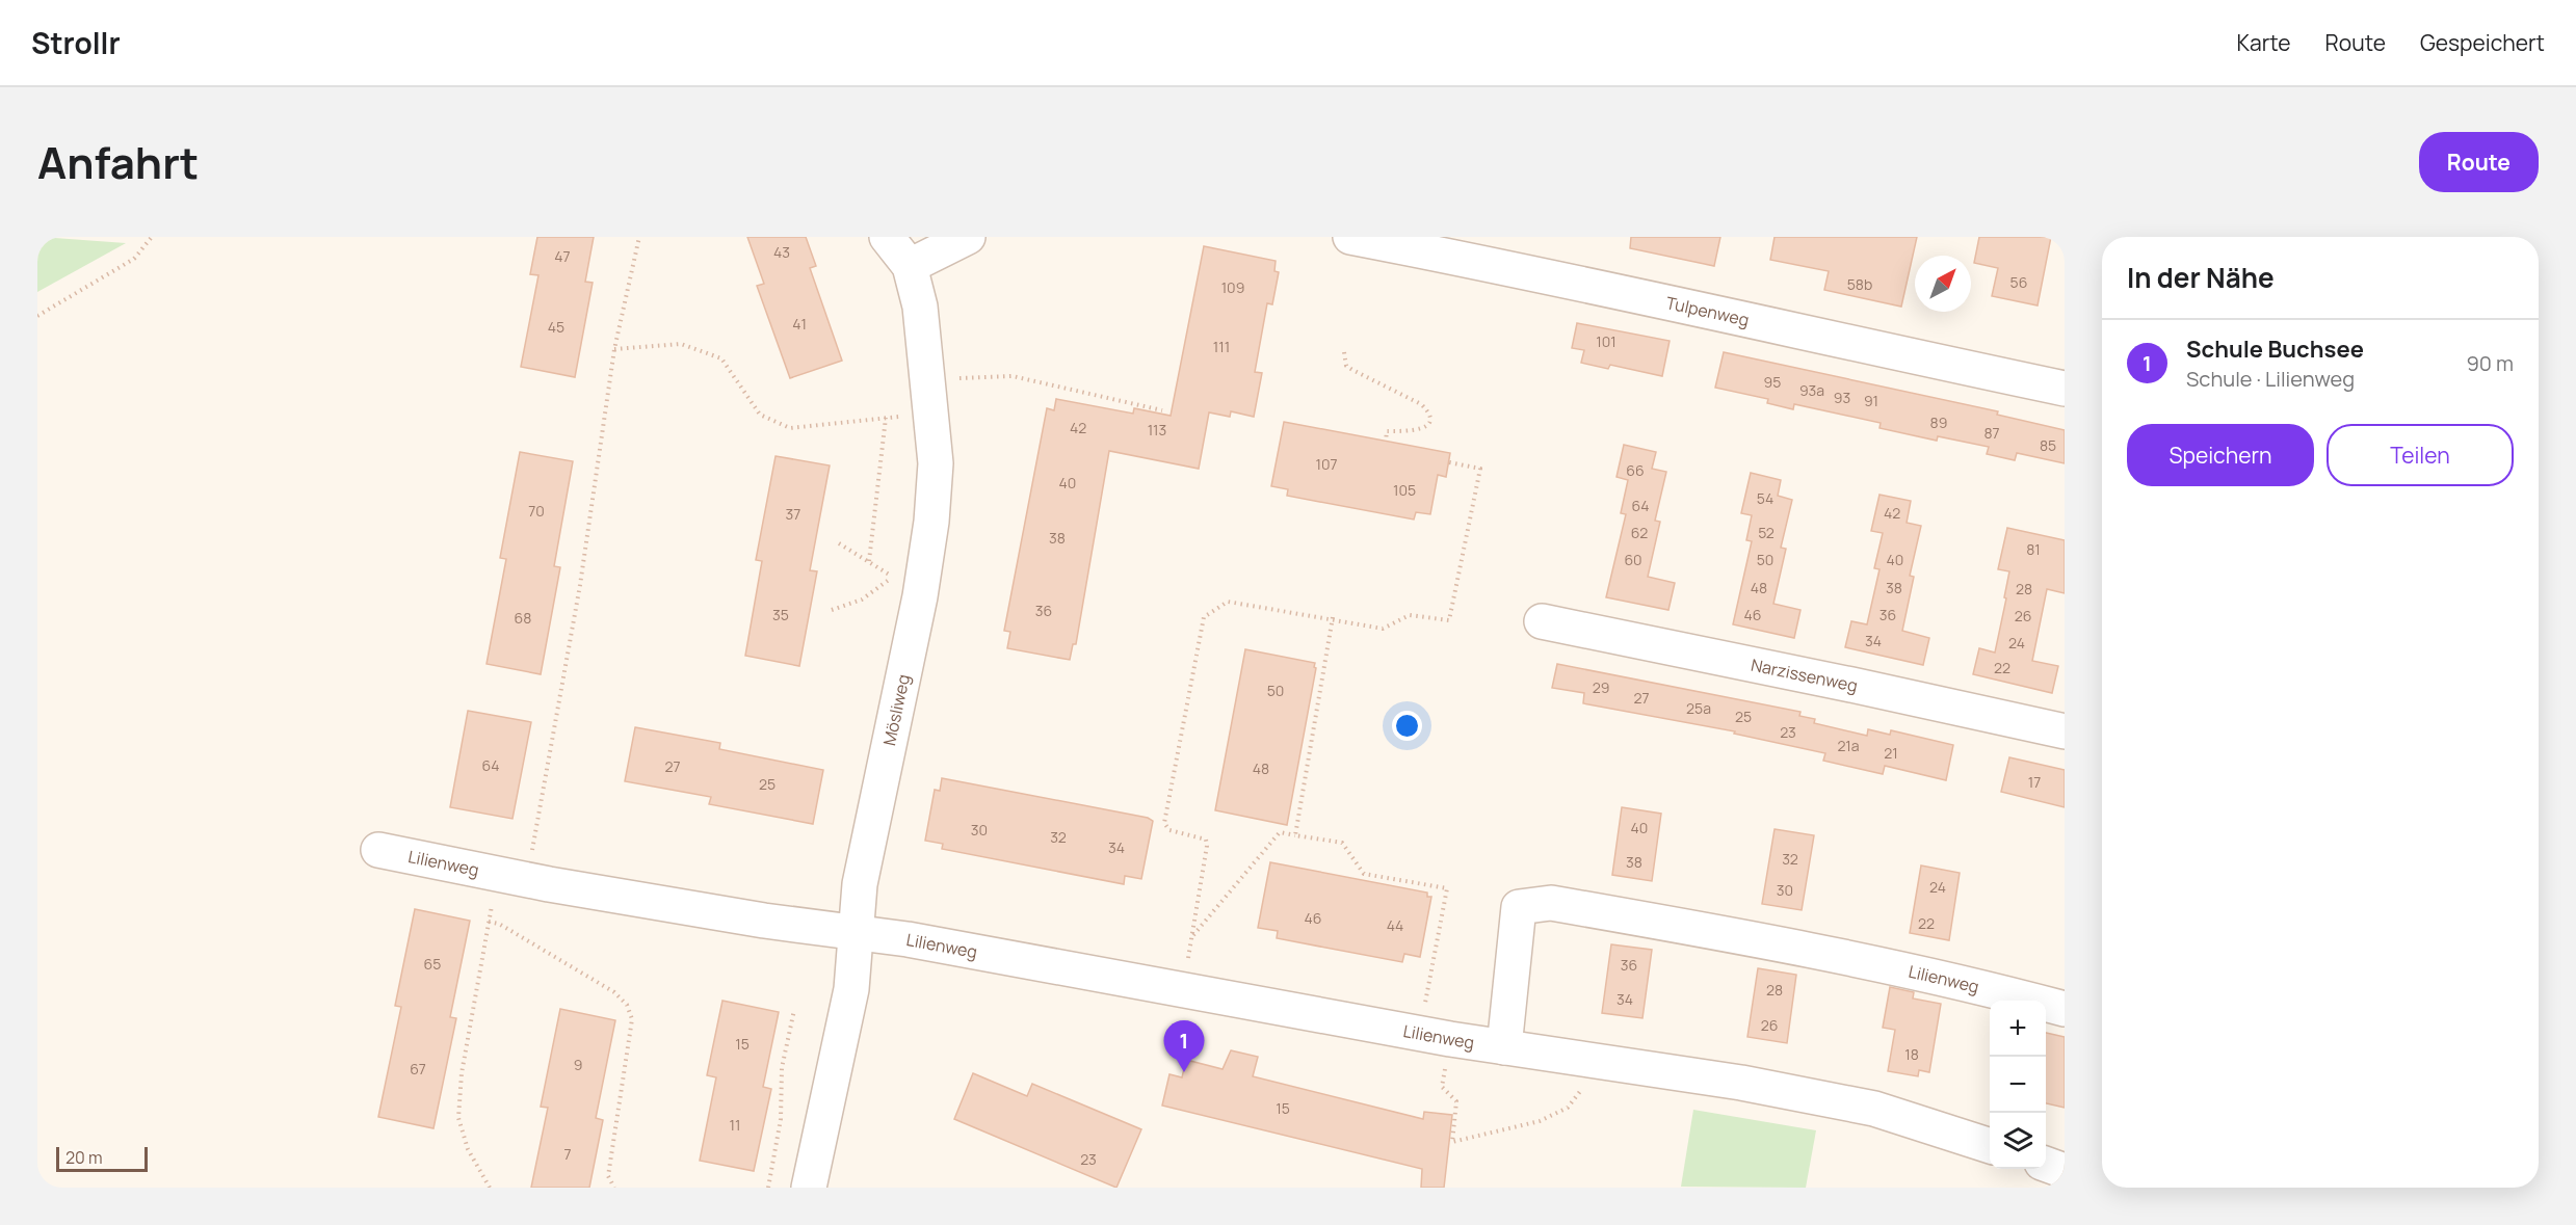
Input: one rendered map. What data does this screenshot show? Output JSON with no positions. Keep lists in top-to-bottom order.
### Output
{
  "streets": {
    "street": [
      "Tulpenweg",
      "Narzissenweg",
      "Mösliweg",
      "Lilienweg"
    ]
  },
  "crossings": [
    ["Mösliweg", "Lilienweg"]
  ],
  "house_numbers": [
    "43",
    "47",
    "56",
    "58b",
    "109",
    "41",
    "45",
    "101",
    "111",
    "95",
    "93a",
    "93",
    "91",
    "89",
    "42",
    "113",
    "87",
    "85",
    "107",
    "66",
    "40",
    "105",
    "54",
    "64",
    "70",
    "42",
    "37",
    "62",
    "52",
    "38",
    "81",
    "60",
    "50",
    "40",
    "48",
    "38",
    "28",
    "36",
    "35",
    "46",
    "36",
    "26",
    "68",
    "34",
    "24",
    "22",
    "29",
    "50",
    "27",
    "25a",
    "25",
    "23",
    "21a",
    "21",
    "64",
    "27",
    "48",
    "17",
    "25",
    "40",
    "30",
    "32",
    "34",
    "32",
    "38",
    "24",
    "30",
    "46",
    "22",
    "44",
    "65",
    "36",
    "28",
    "34",
    "26",
    "15",
    "18",
    "9",
    "67",
    "15",
    "11",
    "7",
    "23"
  ],
  "scale_bar": "20 m",
  "north": "top right",
  "page": {
    "header": "Strollr",
    "nav": ["Karte", "Route", "Gespeichert"],
    "title": "Anfahrt",
    "buttons": [
      "Route",
      ["Speichern", "Teilen"]
    ],
    "heading": "In der Nähe",
    "list": [
      {
        "mark": "1",
        "name": "Schule Buchsee",
        "note": "Schule · Lilienweg",
        "value": "90 m"
      }
    ],
    "map_buttons": ["+", "−"],
    "pins": "1",
    "scale": "20 m"
  }
}
